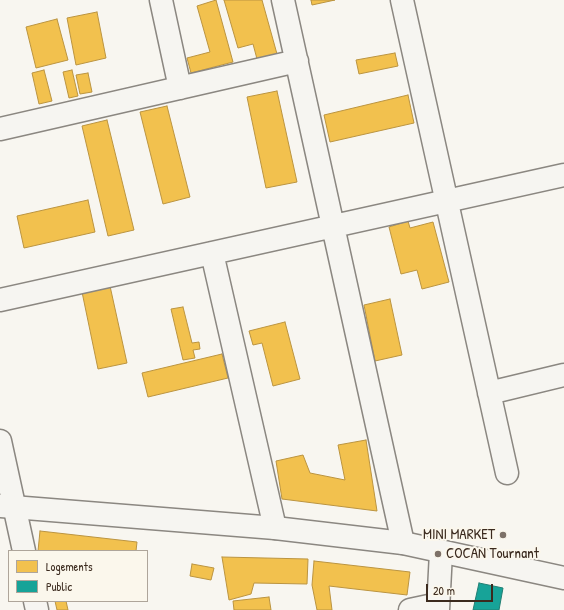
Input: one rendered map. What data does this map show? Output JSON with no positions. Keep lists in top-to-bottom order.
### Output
{
  "places": ["MINI MARKET", "COCAN Tournant"],
  "legend": ["Logements", "Public"],
  "scale_bar": "20 m"
}
